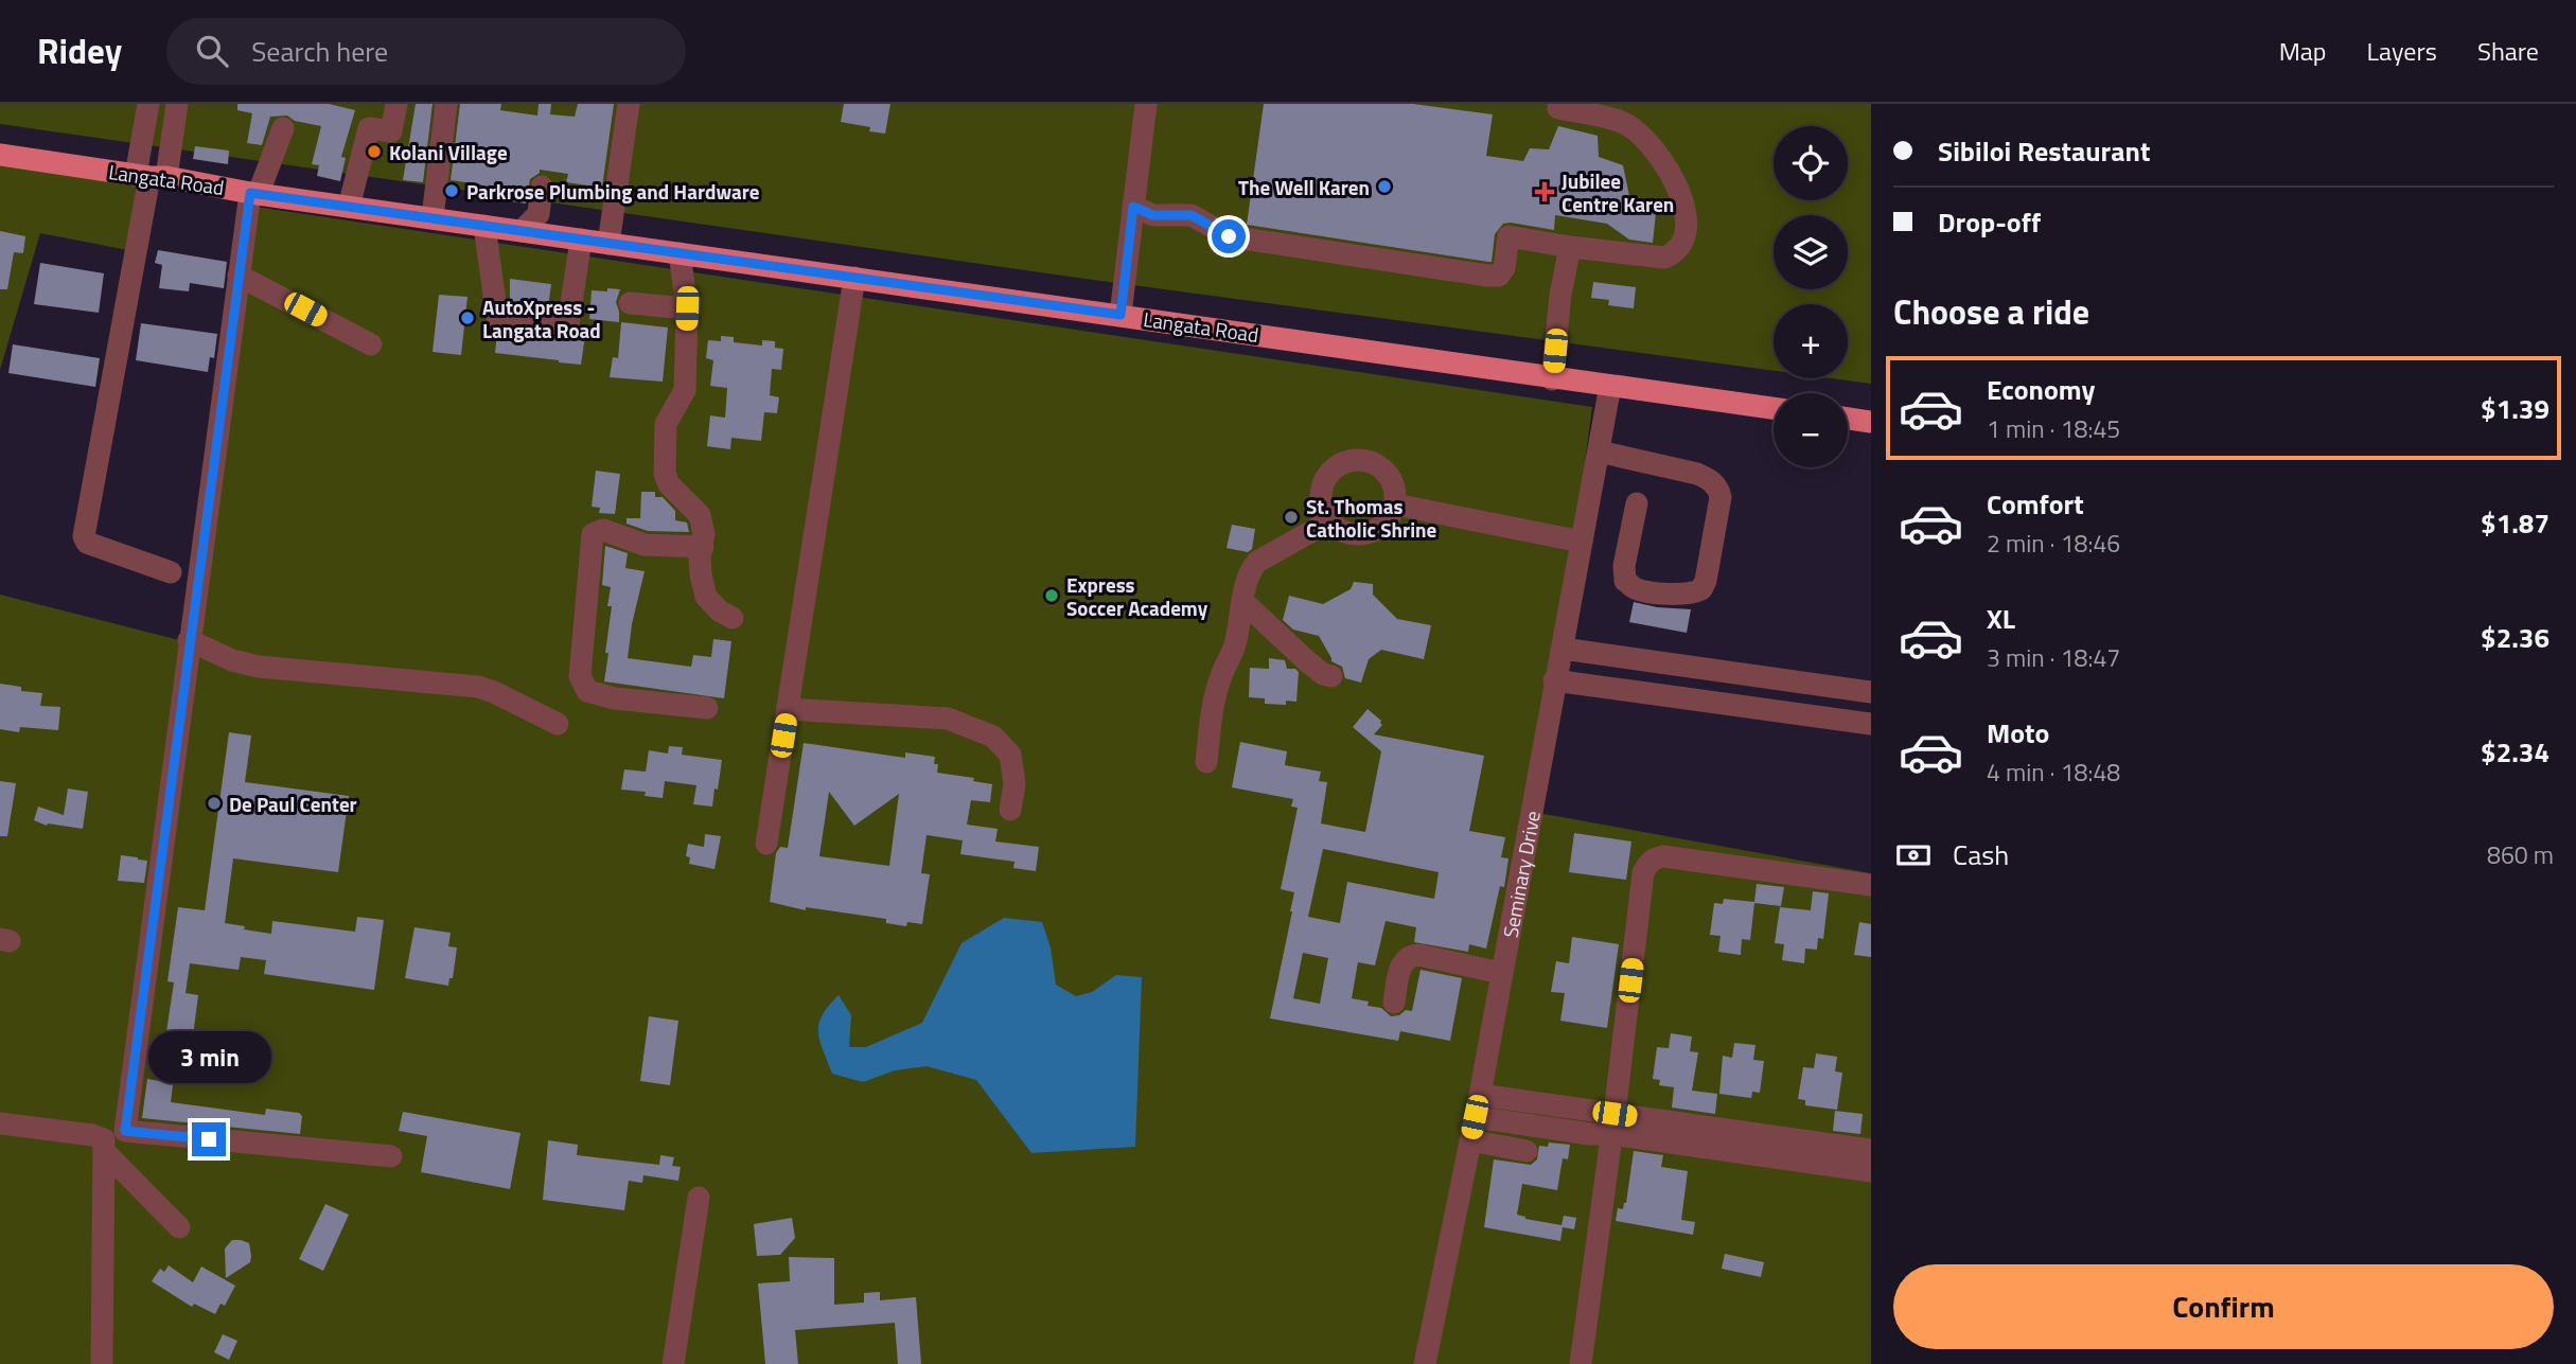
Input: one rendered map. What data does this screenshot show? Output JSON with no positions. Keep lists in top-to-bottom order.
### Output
{
  "streets": {
    "main road": ["Langata Road"],
    "street": ["Seminary Drive"]
  },
  "crossings": [
    ["Langata Road", "Seminary Drive"]
  ],
  "places": {
    "other": [
      "Kolani Village",
      "The Well Karen",
      "Parkrose Plumbing and Hardware",
      "AutoXpress - Langata Road",
      "St. Thomas Catholic Shrine",
      "Express Soccer Academy",
      "De Paul Center"
    ],
    "health": ["Jubilee Centre Karen"]
  },
  "page": {
    "header": "Ridey",
    "search": "Search here",
    "nav": ["Map", "Layers", "Share"],
    "banner": ["Sibiloi Restaurant", "Drop-off"],
    "map_buttons": ["+", "−"],
    "heading": "Choose a ride",
    "list": [
      {
        "name": "Economy",
        "note": "1 min · 18:45",
        "value": "$1.39"
      },
      {
        "name": "Comfort",
        "note": "2 min · 18:46",
        "value": "$1.87"
      },
      {
        "name": "XL",
        "note": "3 min · 18:47",
        "value": "$2.36"
      },
      {
        "name": "Moto",
        "note": "4 min · 18:48",
        "value": "$2.34"
      }
    ],
    "pay": ["Cash", "860 m"],
    "bubble": "3 min",
    "buttons": "Confirm"
  }
}
